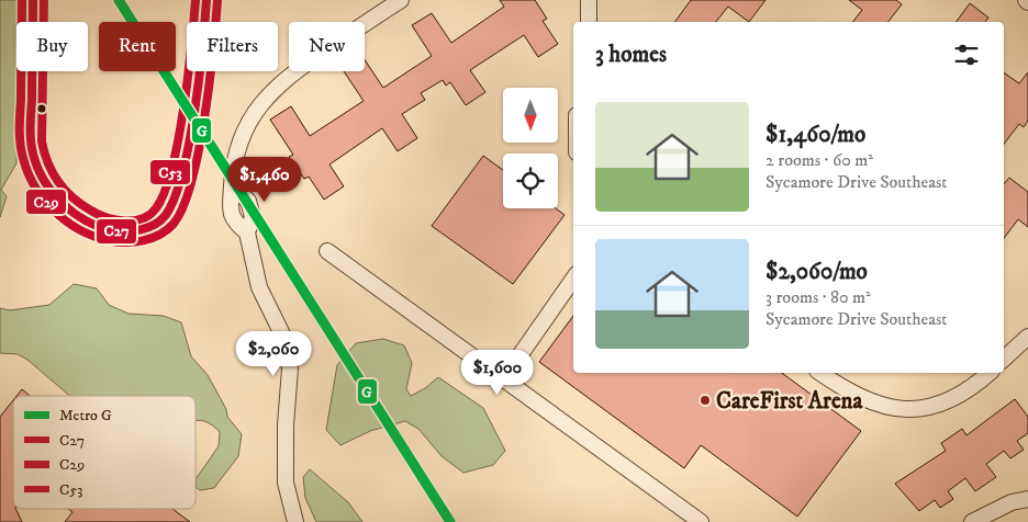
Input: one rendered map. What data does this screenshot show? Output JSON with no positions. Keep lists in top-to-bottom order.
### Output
{
  "places": ["CareFirst Arena"],
  "lines": [
    "metro line G",
    "transit line C27",
    "transit line C29",
    "transit line C53"
  ],
  "legend": [
    "Metro G",
    "C27",
    "C29",
    "C53"
  ],
  "north": "bottom",
  "page": {
    "chip": [
      "Buy",
      "Rent",
      "Filters",
      "New"
    ],
    "heading": "3 homes",
    "list": [
      {
        "name": "$1,460/mo",
        "note": "2 rooms · 60 m² · Sycamore Drive Southeast"
      },
      {
        "name": "$2,060/mo",
        "note": "3 rooms · 80 m² · Sycamore Drive Southeast"
      }
    ],
    "price": ["$1,460", "$2,060", "$1,600"]
  }
}
